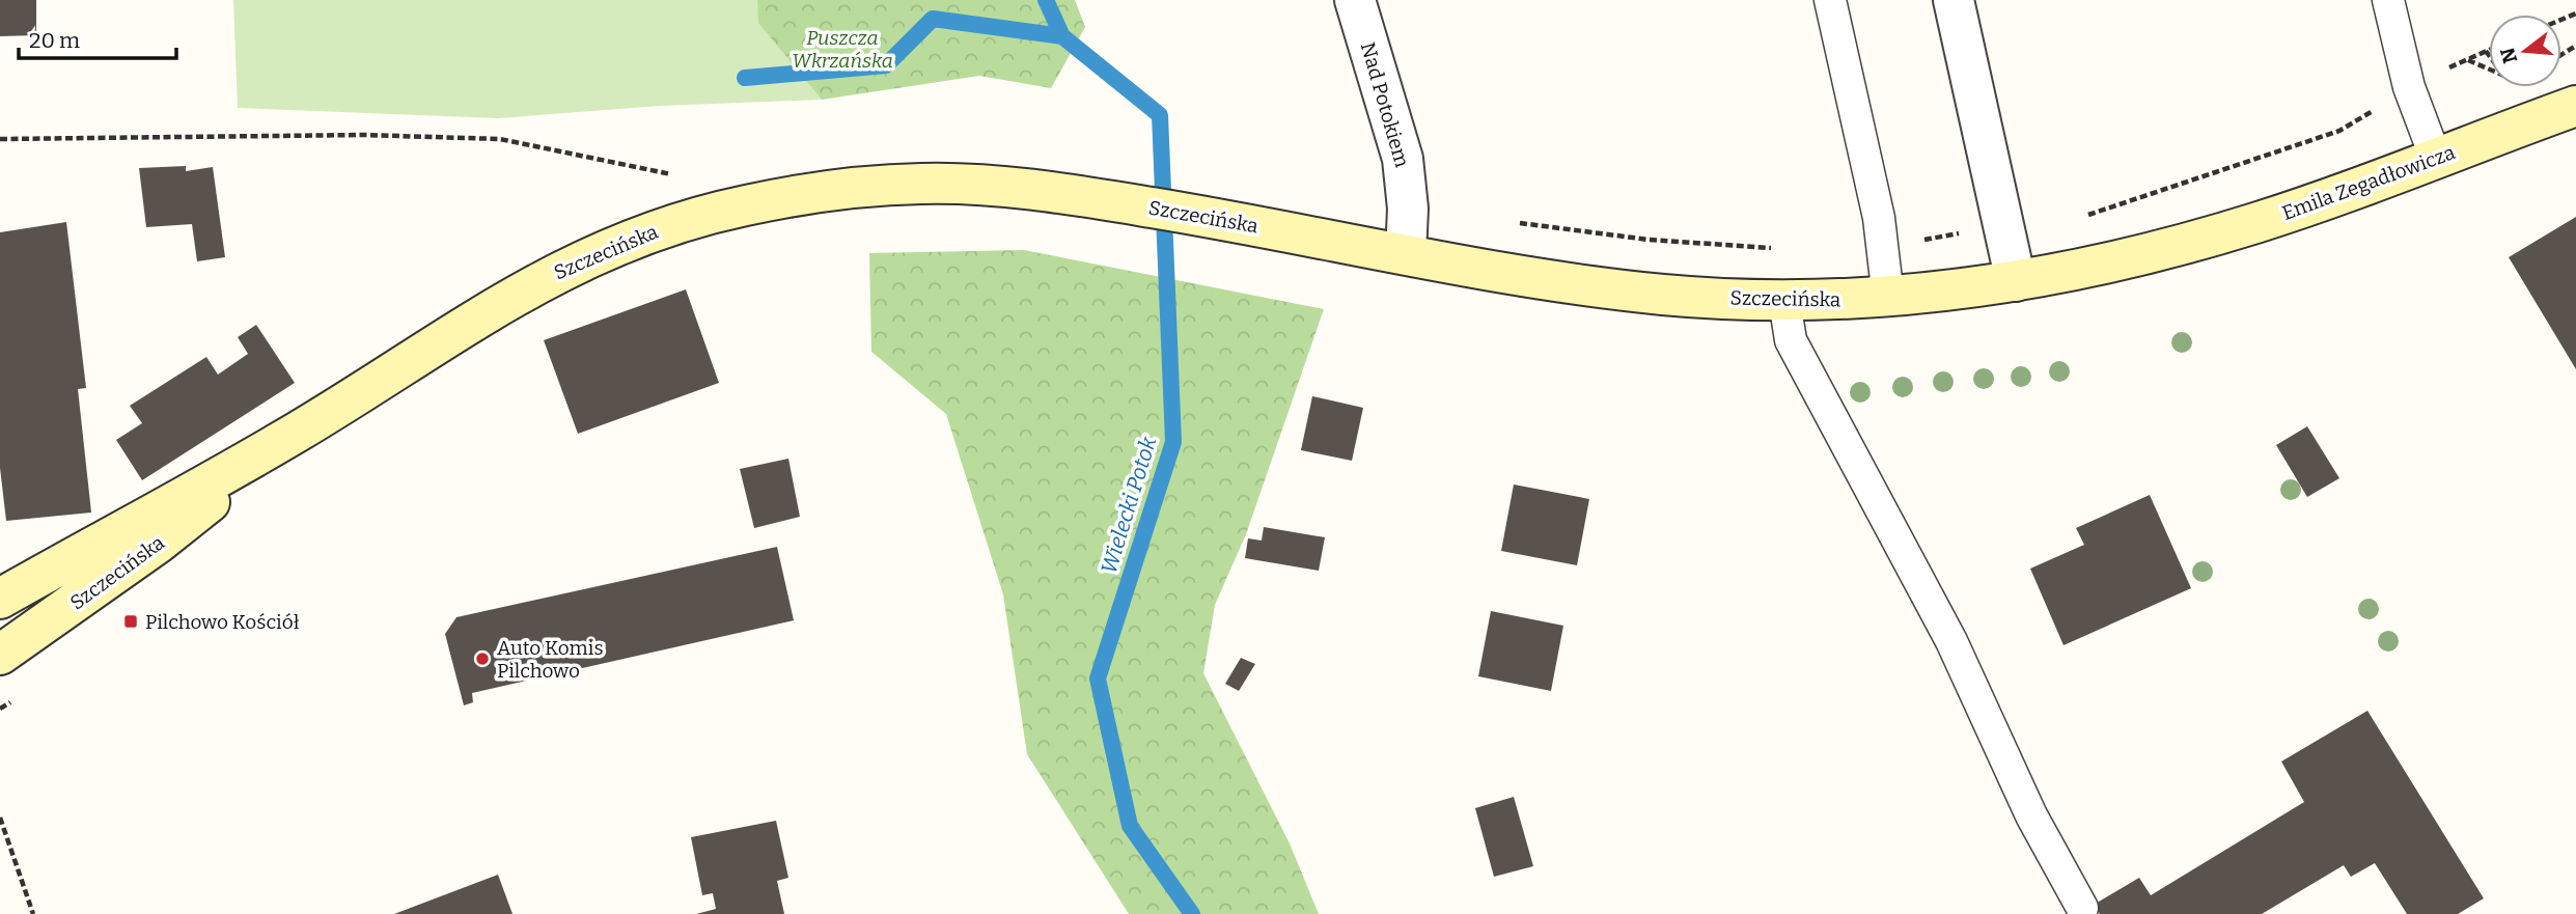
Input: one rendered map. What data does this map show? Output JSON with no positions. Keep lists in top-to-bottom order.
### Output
{
  "streets": {
    "main road": ["Emila Zegadłowicza", "Szczecińska"],
    "street": ["Nad Potokiem"]
  },
  "crossings": [
    ["Nad Potokiem", "Szczecińska"],
    ["Emila Zegadłowicza", "Szczecińska"]
  ],
  "water": ["Wielecki Potok"],
  "parks": ["Puszcza Wkrzańska"],
  "places": {
    "transit": ["Pilchowo Kościół"],
    "other": ["Auto Komis Pilchowo"]
  },
  "scale_bar": "20 m",
  "north": "left"
}
